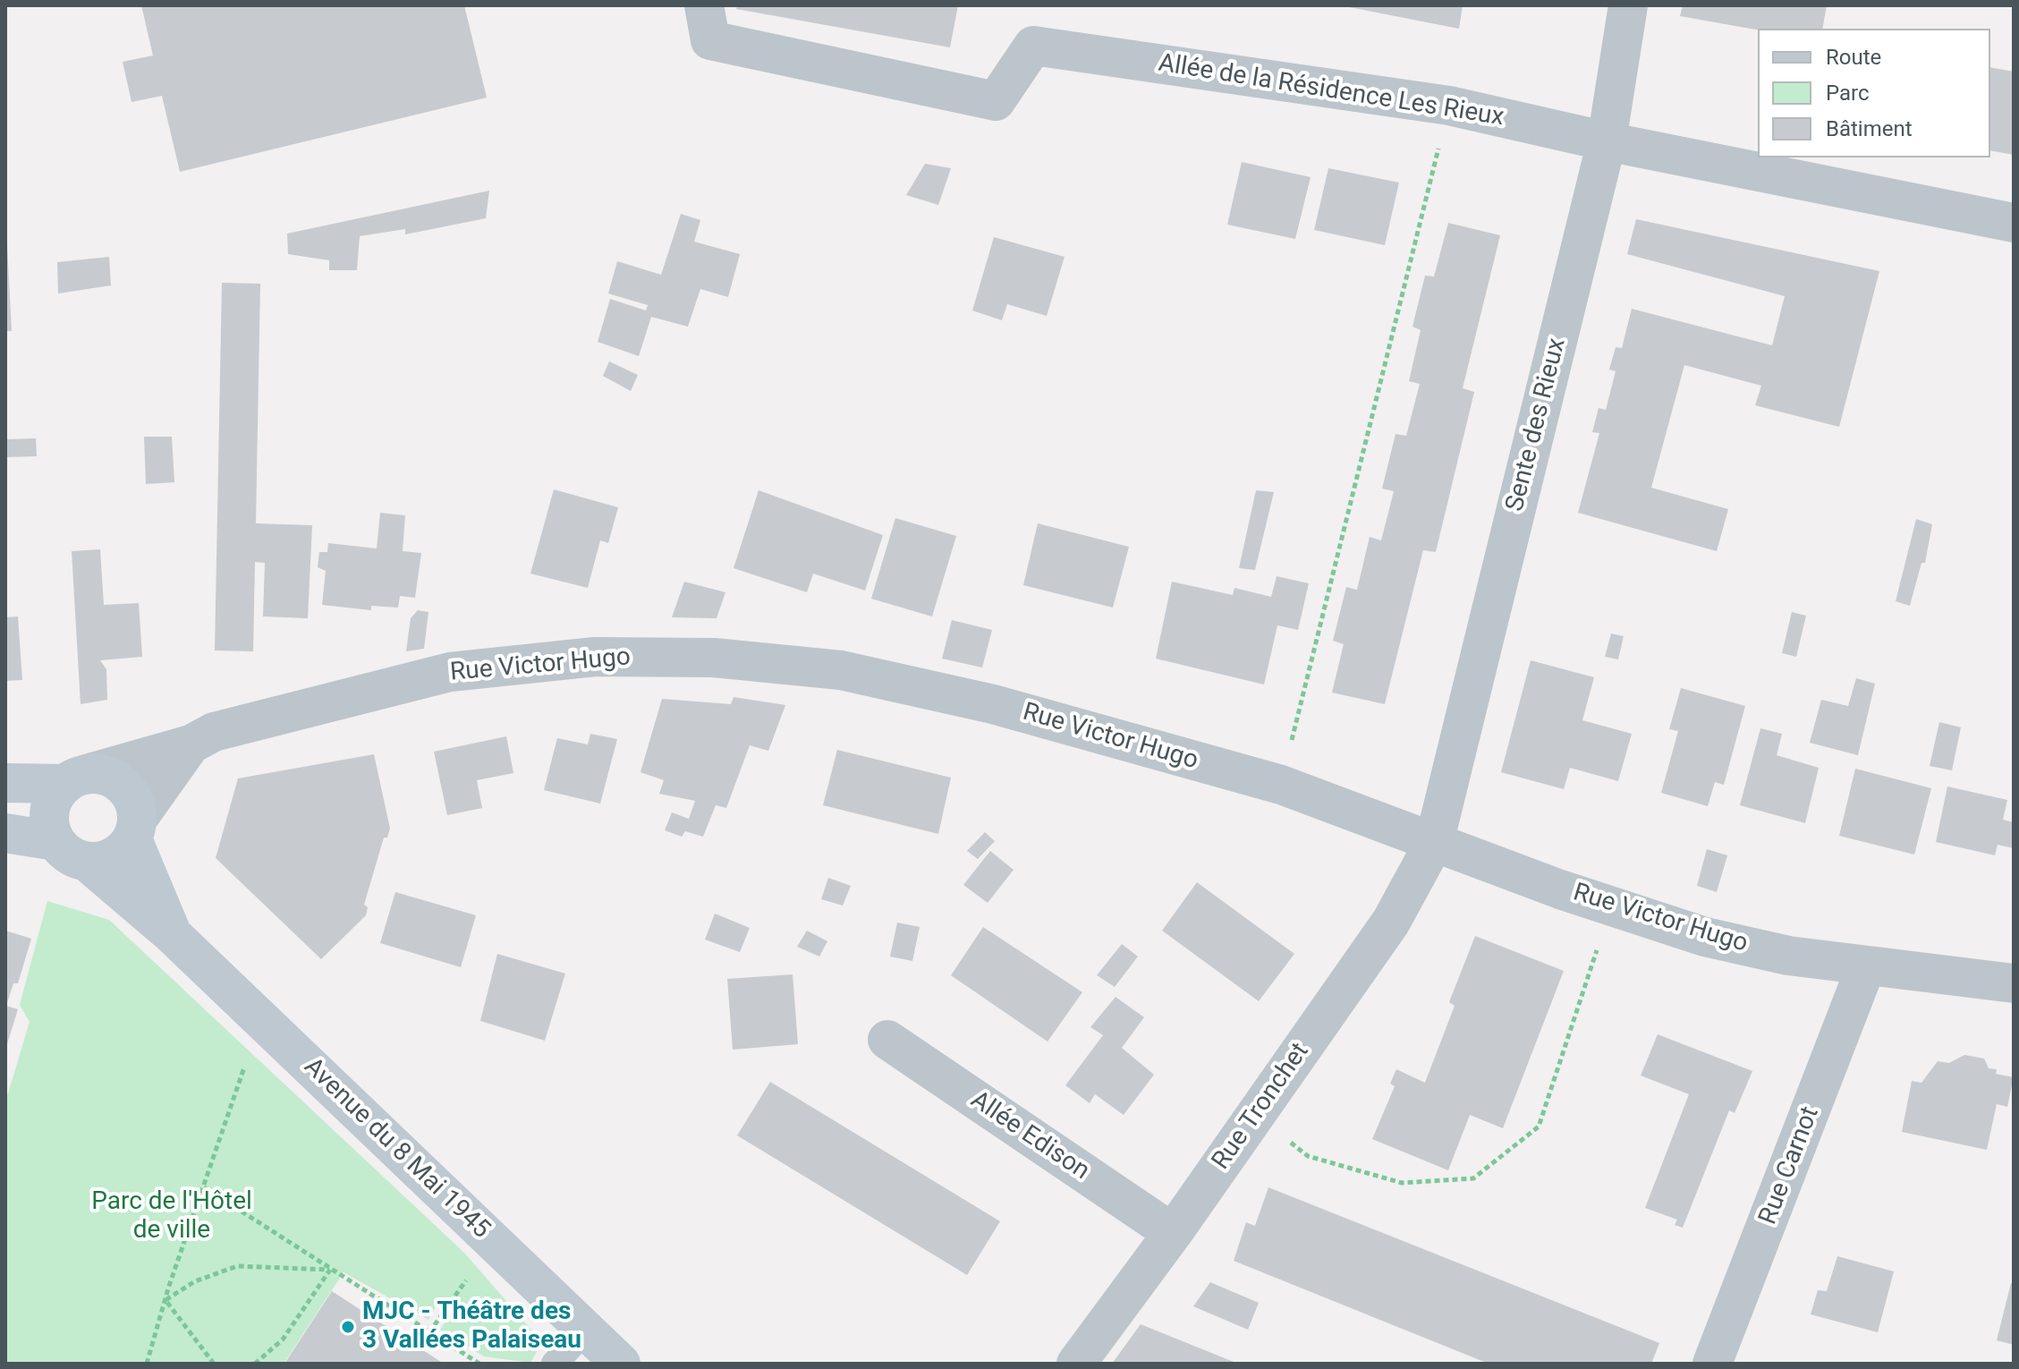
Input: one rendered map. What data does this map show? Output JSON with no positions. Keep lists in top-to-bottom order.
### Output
{
  "streets": {
    "main road": ["Rue Victor Hugo", "Avenue du 8 Mai 1945"],
    "street": [
      "Allée de la Résidence Les Rieux",
      "Sente des Rieux",
      "Rue Tronchet",
      "Allée Edison",
      "Rue Carnot"
    ]
  },
  "crossings": [
    ["Allée de la Résidence Les Rieux", "Sente des Rieux"],
    ["Sente des Rieux", "Rue Victor Hugo"],
    ["Sente des Rieux", "Rue Tronchet"],
    ["Rue Victor Hugo", "Rue Tronchet"],
    ["Rue Victor Hugo", "Avenue du 8 Mai 1945"],
    ["Rue Victor Hugo", "Rue Carnot"],
    ["Rue Tronchet", "Allée Edison"]
  ],
  "parks": ["Parc de l'Hôtel de ville"],
  "places": ["MJC - Théâtre des 3 Vallées Palaiseau"],
  "legend": ["Route", "Parc", "Bâtiment"]
}
